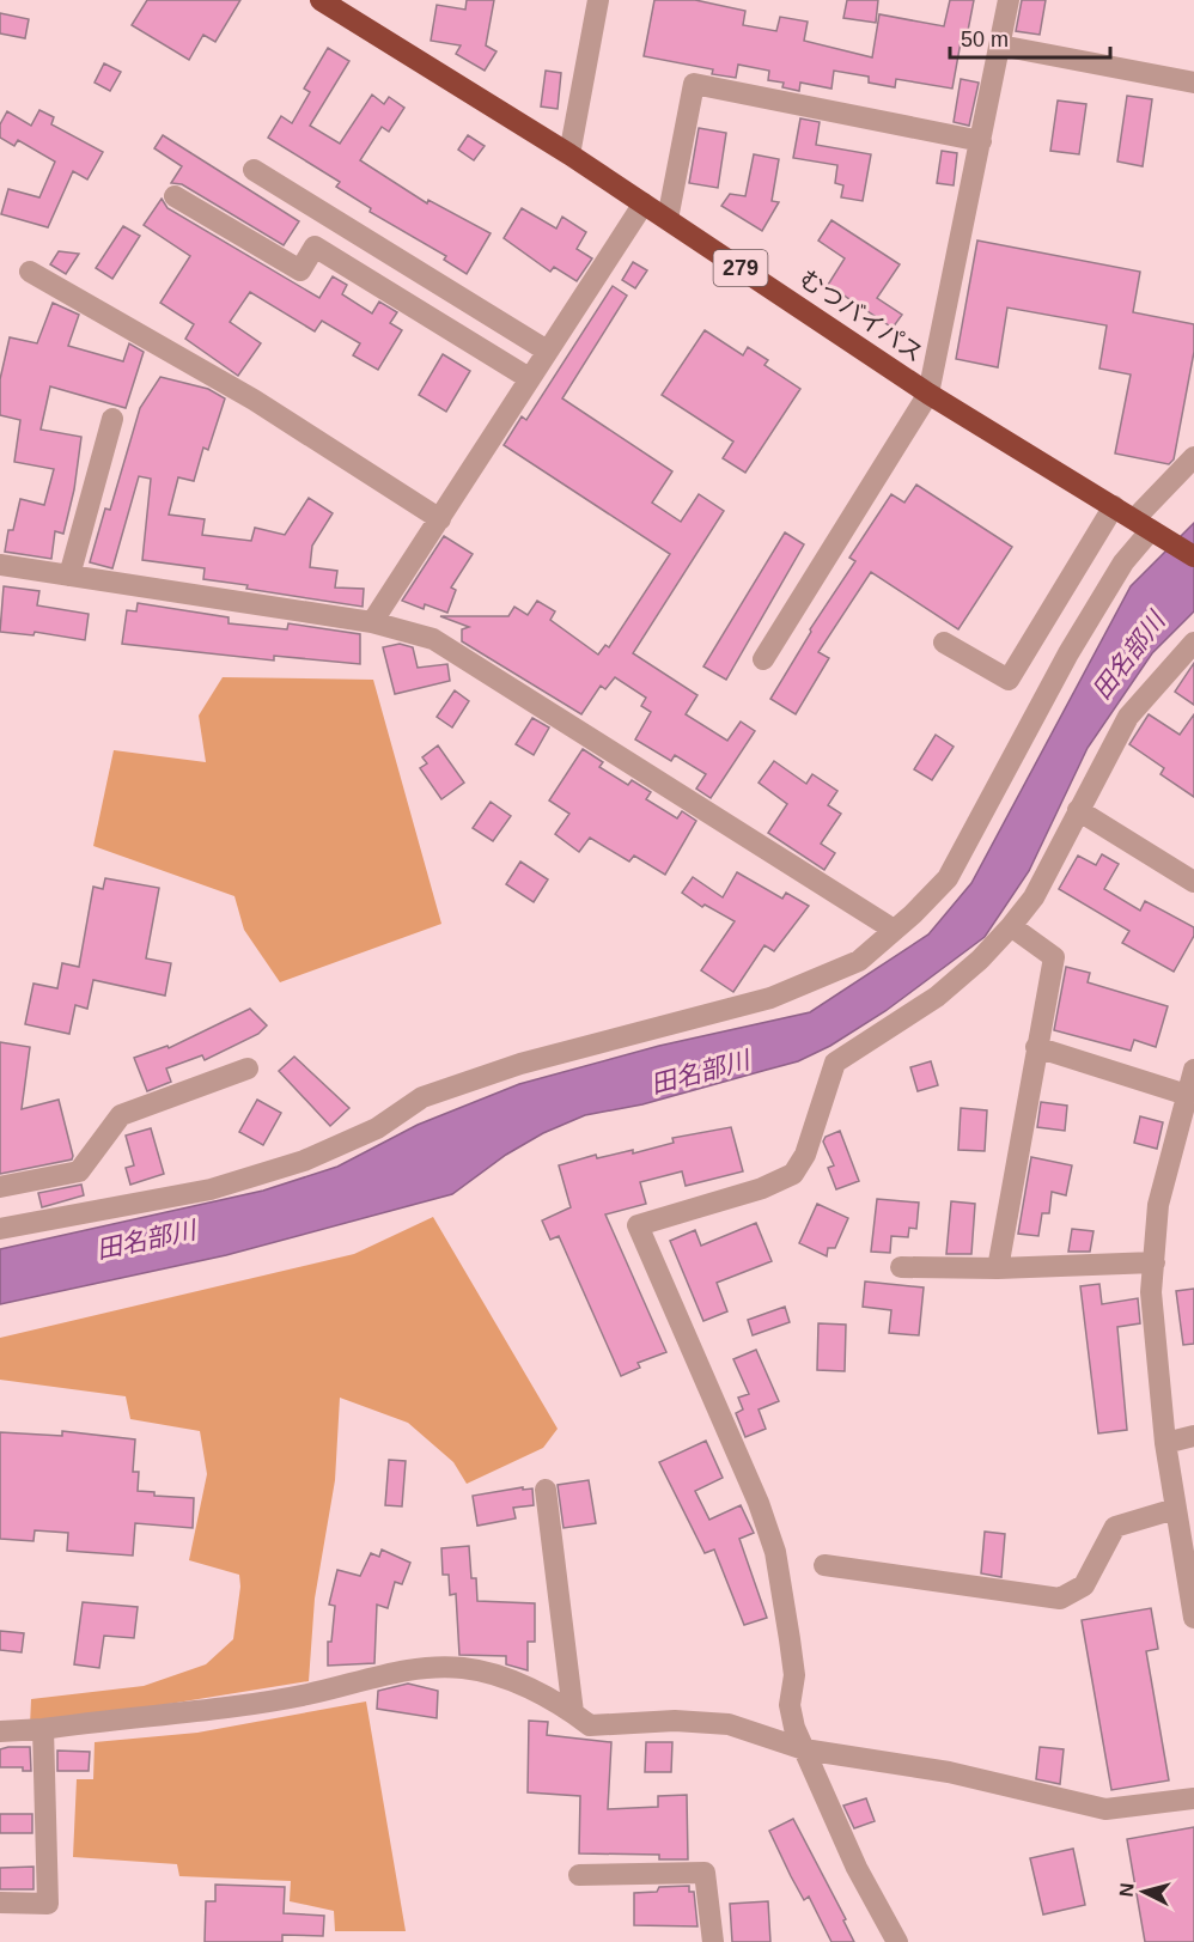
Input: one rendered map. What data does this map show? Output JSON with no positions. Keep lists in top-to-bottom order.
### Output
{
  "streets": {
    "highway": ["279", "むつバイパス"]
  },
  "water": ["田名部川"],
  "scale_bar": "50 m",
  "north": "left"
}
